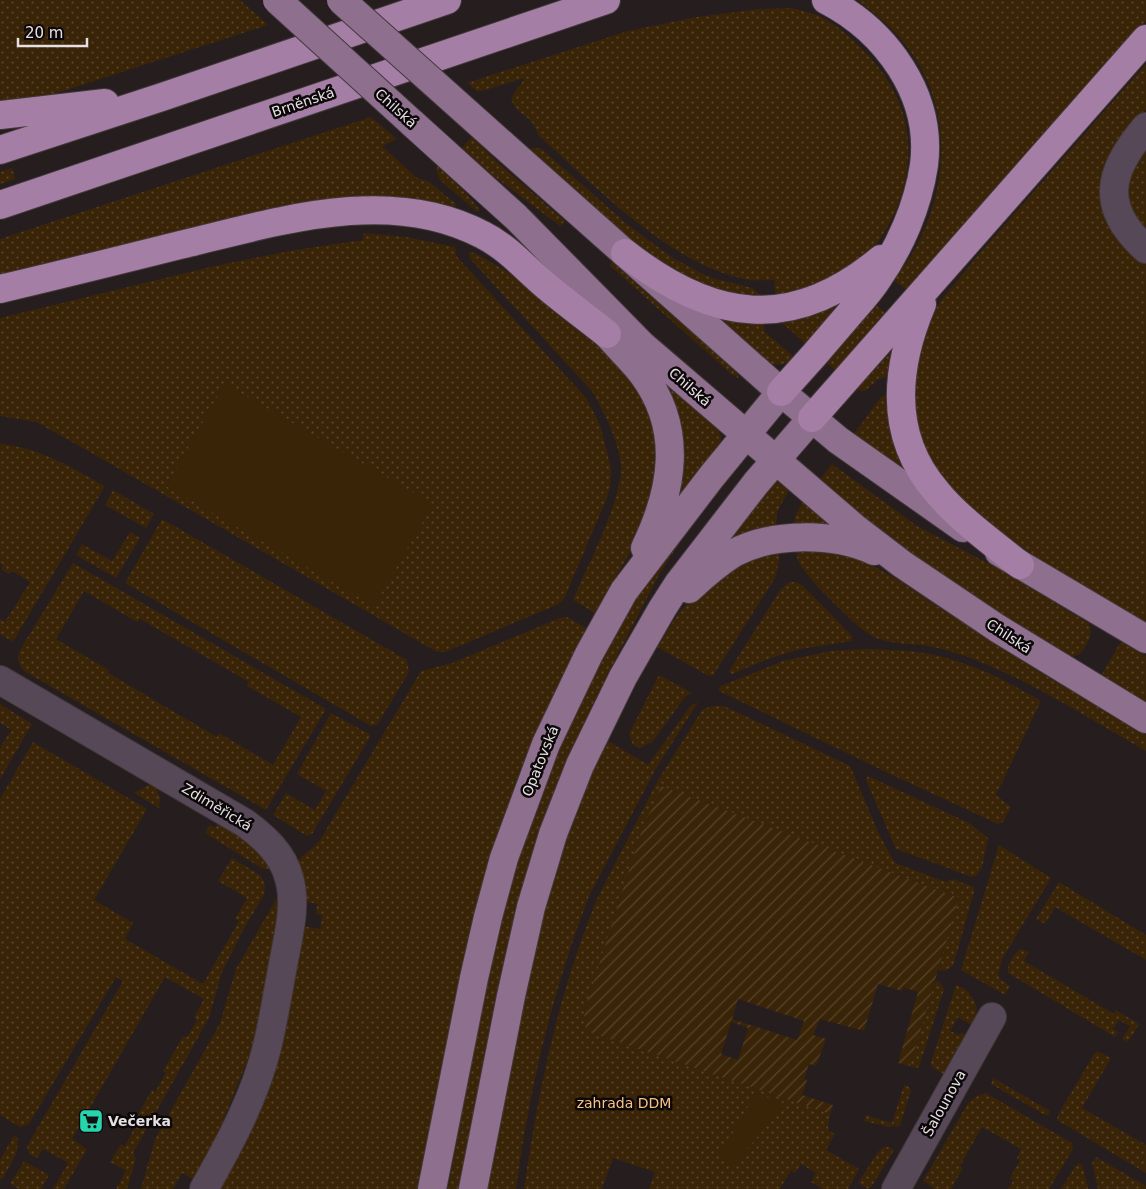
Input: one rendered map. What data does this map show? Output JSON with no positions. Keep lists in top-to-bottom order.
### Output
{
  "streets": {
    "highway": ["Brněnská"],
    "main road": ["Chilská", "Opatovská"],
    "street": ["Zdiměřická", "Šalounova"]
  },
  "crossings": [
    ["Chilská", "Opatovská"]
  ],
  "parks": ["zahrada DDM"],
  "places": {
    "supermarket": ["Večerka"]
  },
  "scale_bar": "20 m"
}
